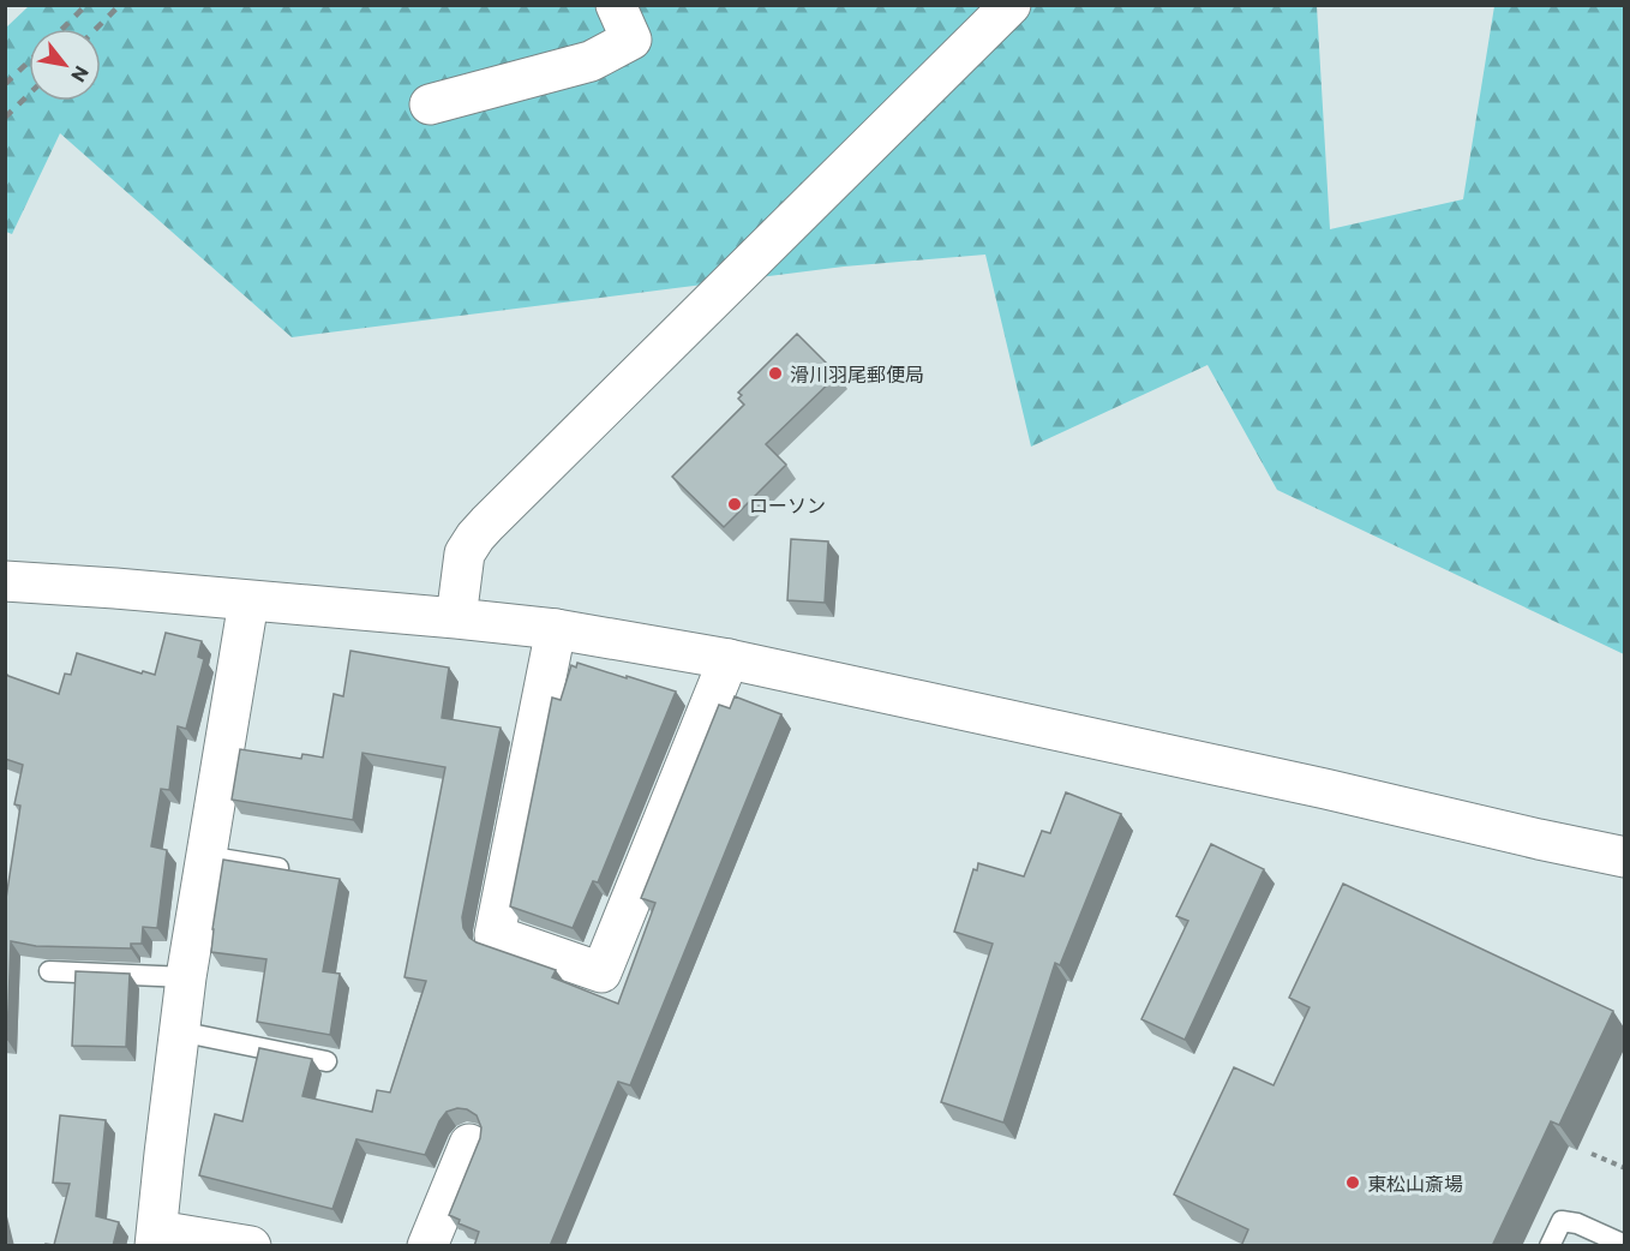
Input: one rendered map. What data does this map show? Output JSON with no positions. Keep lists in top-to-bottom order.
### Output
{
  "places": ["滑川羽尾郵便局", "ローソン", "東松山斎場"],
  "north": "bottom right"
}
